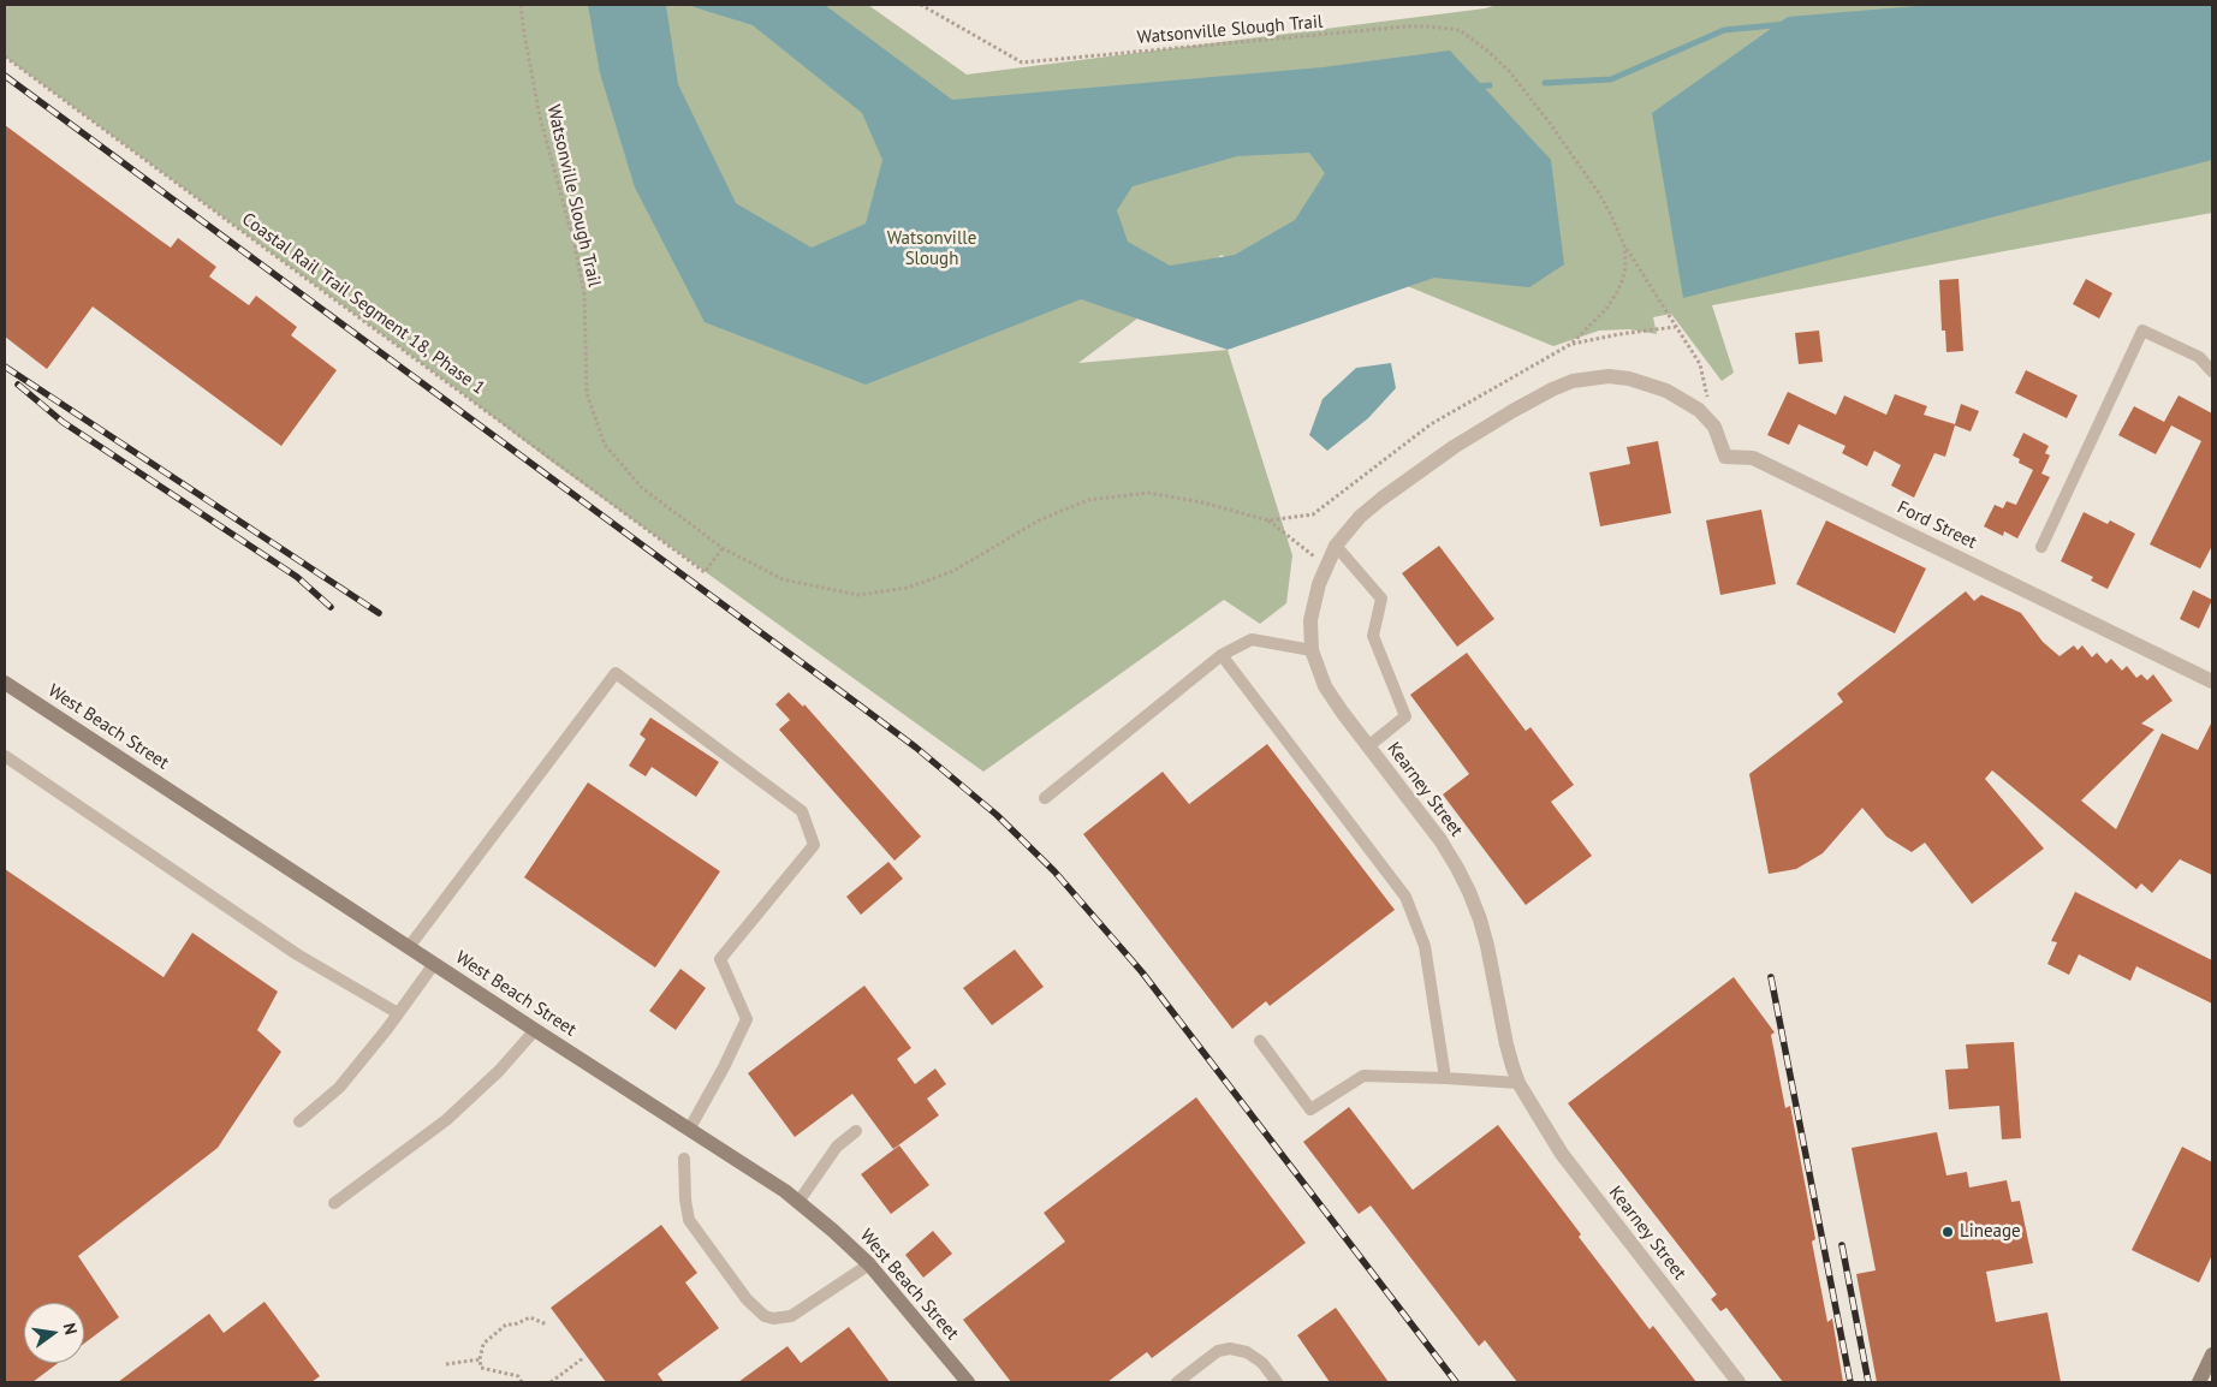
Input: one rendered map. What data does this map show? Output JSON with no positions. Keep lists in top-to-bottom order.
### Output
{
  "streets": {
    "main road": ["West Beach Street"],
    "street": ["Ford Street", "Kearney Street"],
    "path": ["Watsonville Slough Trail", "Coastal Rail Trail Segment 18, Phase 1"]
  },
  "crossings": [
    ["Watsonville Slough Trail", "Coastal Rail Trail Segment 18, Phase 1"],
    ["Ford Street", "Kearney Street"]
  ],
  "parks": ["Watsonville Slough"],
  "places": ["Lineage"],
  "north": "right"
}
